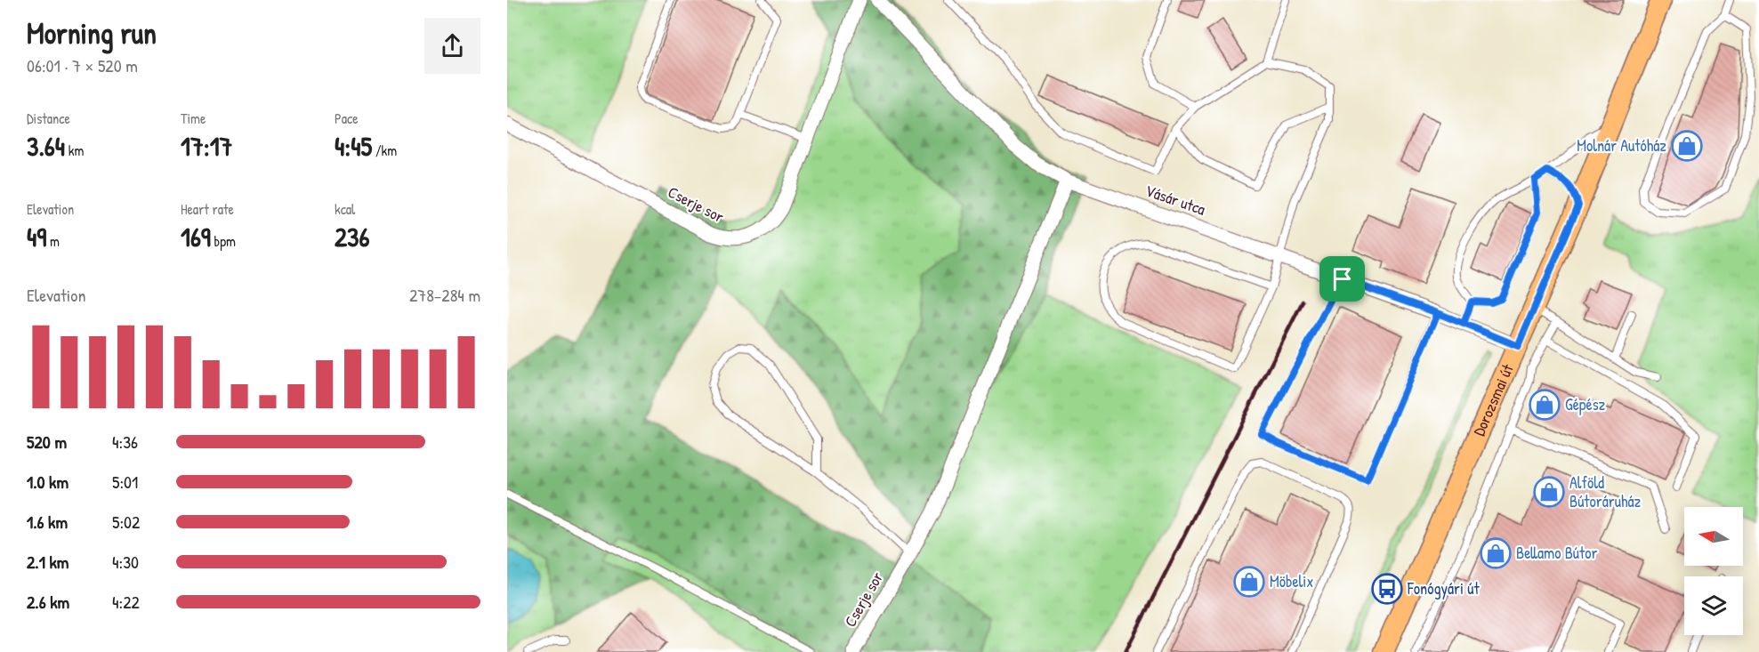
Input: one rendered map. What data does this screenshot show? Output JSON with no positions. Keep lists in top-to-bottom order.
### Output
{
  "streets": {
    "main road": ["Dorozsmai út"],
    "street": ["Vásár utca", "Cserje sor"]
  },
  "crossings": [
    ["Vásár utca", "Cserje sor"],
    ["Vásár utca", "Dorozsmai út"]
  ],
  "places": {
    "shop": [
      "Molnár Autóház",
      "Gépész",
      "Alföld Bútoráruház",
      "Bellamo Bútor",
      "Möbelix"
    ],
    "bus stop": ["Fonógyári út"]
  },
  "north": "left",
  "page": {
    "heading": ["Morning run", "06:01 · 7 × 520 m"],
    "stats": [
      ["Distance", "3.64 km"],
      ["Time", "17:17"],
      ["Pace", "4:45 /km"],
      ["Elevation", "49 m"],
      ["Heart rate", "169 bpm"],
      ["kcal", "236"]
    ],
    "chart": ["Elevation", "278–284 m"],
    "list": [
      {
        "name": "520 m",
        "note": "4:36"
      },
      {
        "name": "1.0 km",
        "note": "5:01"
      },
      {
        "name": "1.6 km",
        "note": "5:02"
      },
      {
        "name": "2.1 km",
        "note": "4:30"
      },
      {
        "name": "2.6 km",
        "note": "4:22"
      }
    ]
  }
}
